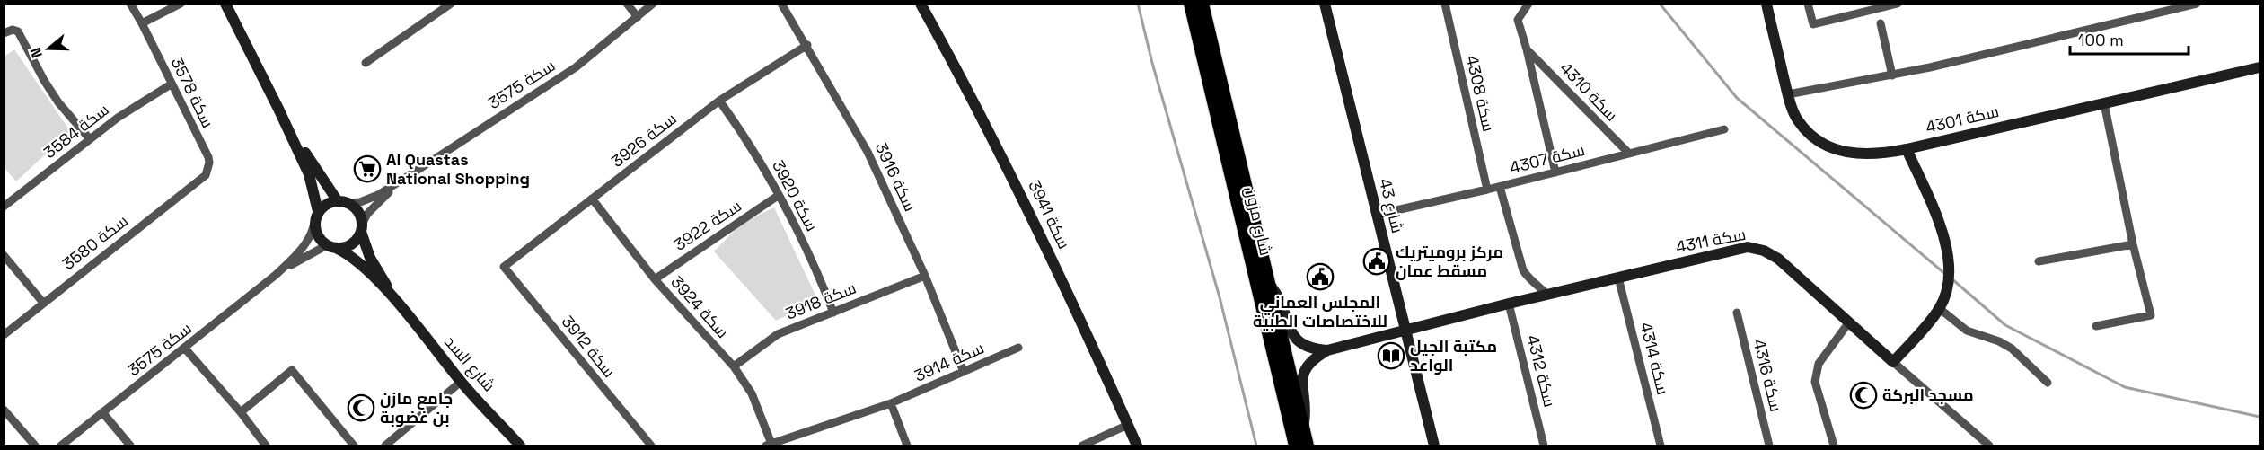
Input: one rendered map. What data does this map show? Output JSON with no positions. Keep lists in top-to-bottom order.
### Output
{
  "streets": {
    "main road": ["شارع مزون"],
    "street": [
      "سكة 3575",
      "سكة 4310",
      "سكة 3578",
      "سكة 4308",
      "سكة 4301",
      "سكة 3584",
      "سكة 3926",
      "سكة 4307",
      "سكة 3916",
      "سكة 3920",
      "شارع 43",
      "سكة 3941",
      "سكة 3922",
      "سكة 4311",
      "سكة 3580",
      "سكة 3918",
      "سكة 3924",
      "سكة 3912",
      "سكة 4314",
      "سكة 3914",
      "شارع السد",
      "سكة 4312",
      "سكة 4316"
    ]
  },
  "crossings": [
    ["سكة 3575", "شارع السد"],
    ["سكة 4310", "سكة 4307"],
    ["سكة 3578", "سكة 3584"],
    ["سكة 3578", "سكة 3580"],
    ["سكة 4308", "سكة 4307"],
    ["سكة 3926", "سكة 3916"],
    ["سكة 3926", "سكة 3920"],
    ["سكة 3926", "سكة 3924"],
    ["سكة 3926", "سكة 3912"],
    ["سكة 4307", "شارع 43"],
    ["سكة 3916", "سكة 3918"],
    ["سكة 3916", "سكة 3914"],
    ["سكة 3920", "سكة 3922"],
    ["سكة 3920", "سكة 3918"],
    ["شارع 43", "سكة 4311"],
    ["سكة 3922", "سكة 3924"],
    ["سكة 4311", "سكة 4314"],
    ["سكة 4311", "سكة 4312"],
    ["سكة 3918", "سكة 3924"],
    ["سكة 3924", "سكة 3914"]
  ],
  "places": {
    "supermarket": ["Al Quastas National Shopping"],
    "public building": ["مركز بروميتريك مسقط عمان", "المجلس العماني للاختصاصات الطبية"],
    "library": ["مكتبة الجيل الواعد"],
    "mosque": ["مسجد البركة", "جامع مازن بن غضوبة"]
  },
  "scale_bar": "100 m",
  "north": "left"
}
